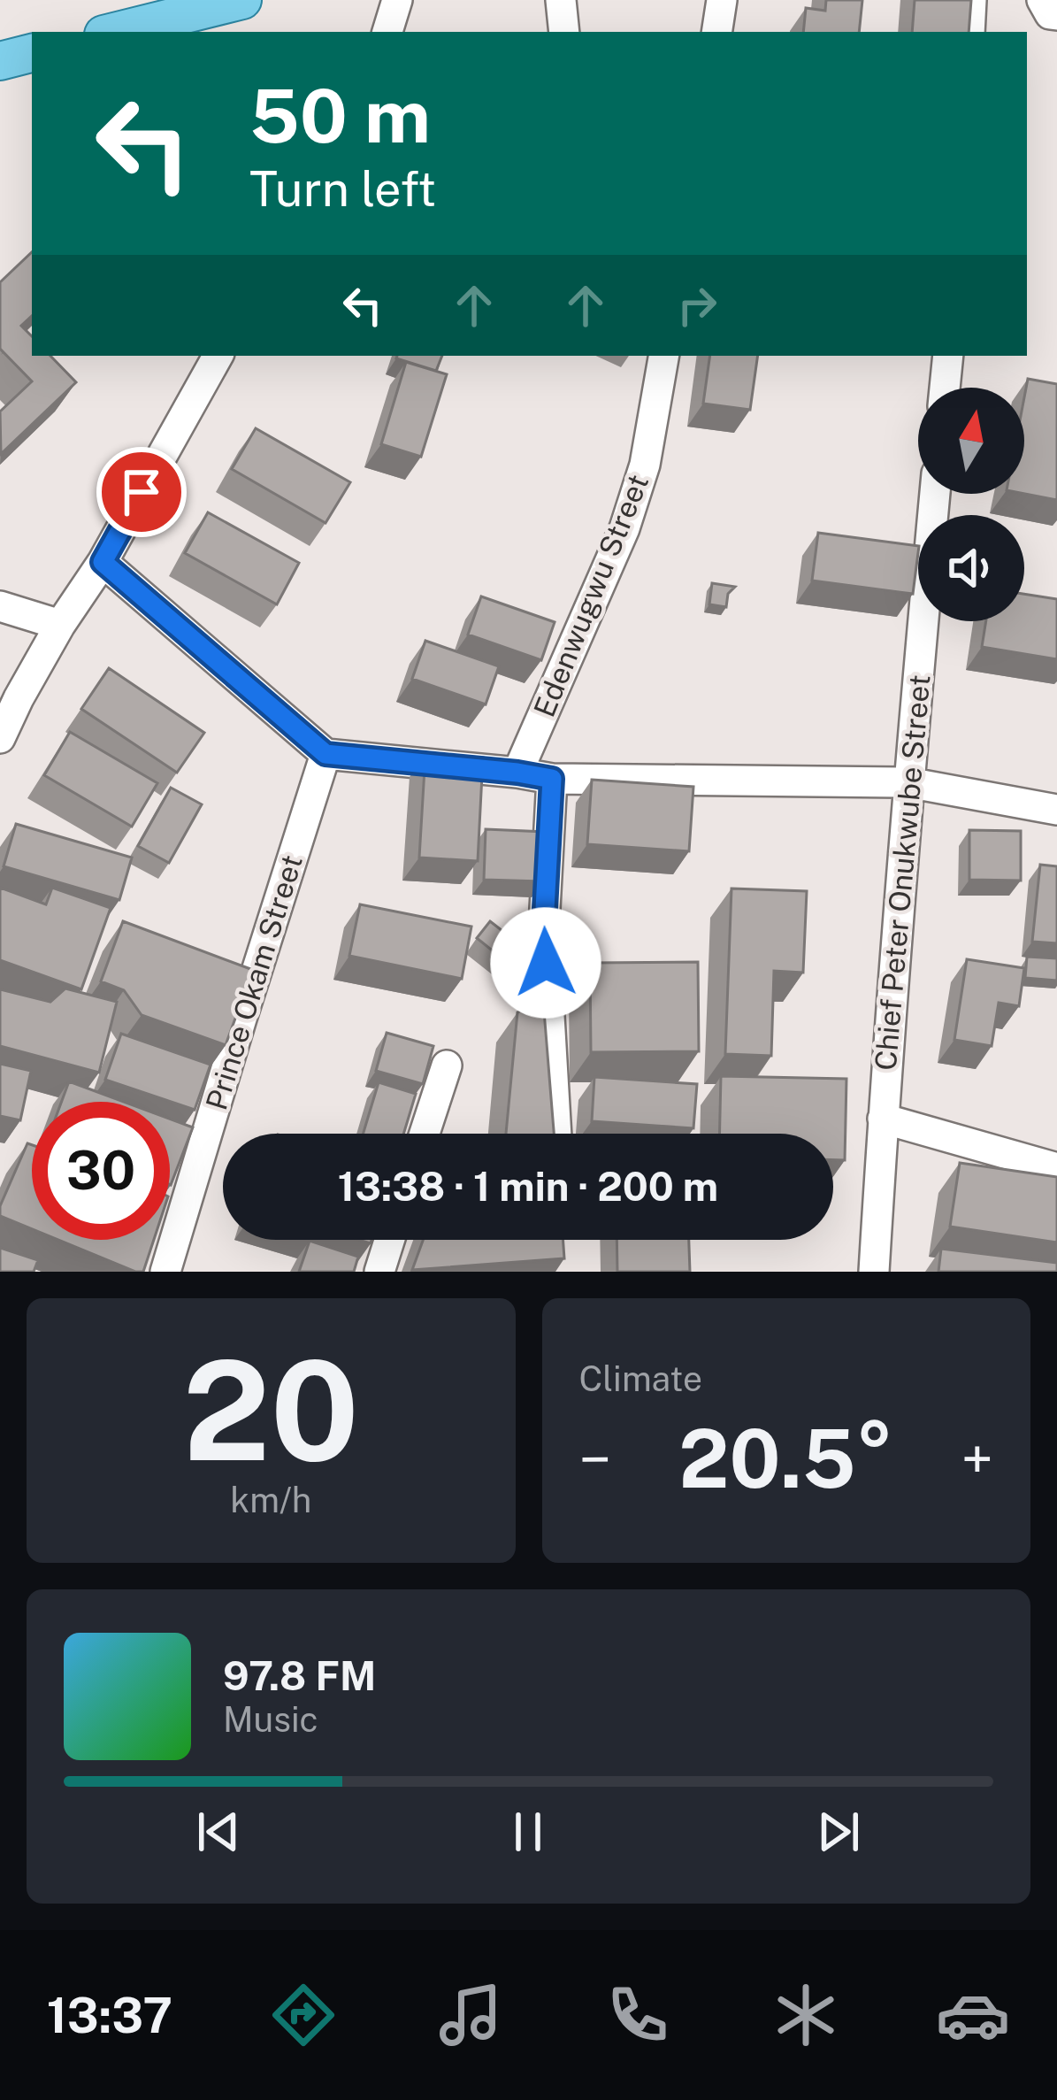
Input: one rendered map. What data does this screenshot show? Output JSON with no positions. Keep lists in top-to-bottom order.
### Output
{
  "streets": {
    "street": ["Edenwugwu Street", "Chief Peter Onukwube Street", "Prince Okam Street"]
  },
  "north": "top",
  "page": {
    "turn": ["50 m", "Turn left"],
    "limit": "30",
    "trip": "13:38 · 1 min · 200 m",
    "tile": [
      ["20", "km/h"],
      "Climate"
    ],
    "heat": ["−", "20.5°", "+"],
    "song": ["97.8 FM", "Music"],
    "tabs": "13:37"
  }
}
